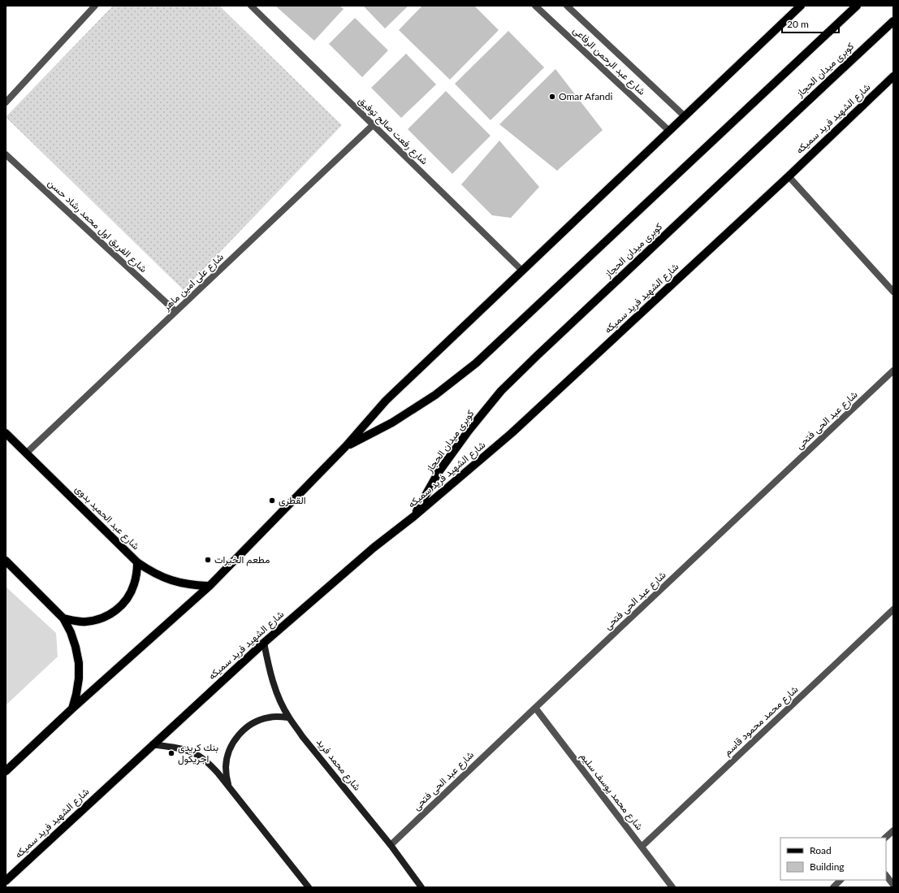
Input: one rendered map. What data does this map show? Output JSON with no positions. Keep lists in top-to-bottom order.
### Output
{
  "streets": {
    "main road": [
      "كوبرى ميدان الحجاز",
      "شارع الشهيد فريد سميكه",
      "شارع عبد الحميد بدوى",
      "شارع محمد فريد"
    ],
    "street": [
      "شارع عبد الرحمن الرفاعى",
      "شارع رفعت صالح توفيق",
      "شارع الفريق اول محمد رشاد حسن",
      "شارع على امين ماهر",
      "شارع عبد الحى فتحى",
      "شارع محمد محمود قاسم",
      "شارع محمد يوسف سليم"
    ]
  },
  "crossings": [
    ["كوبرى ميدان الحجاز", "شارع الشهيد فريد سميكه"],
    ["شارع الشهيد فريد سميكه", "شارع محمد فريد"],
    ["شارع رفعت صالح توفيق", "شارع على امين ماهر"],
    ["شارع الفريق اول محمد رشاد حسن", "شارع على امين ماهر"],
    ["شارع على امين ماهر", "شارع عبد الحميد بدوى"],
    ["شارع عبد الحى فتحى", "شارع محمد فريد"],
    ["شارع عبد الحى فتحى", "شارع محمد يوسف سليم"],
    ["شارع محمد محمود قاسم", "شارع محمد يوسف سليم"]
  ],
  "places": [
    "Omar Afandi",
    "القطرى",
    "مطعم الخيرات",
    "بنك كريدى اجريكول"
  ],
  "legend": ["Road", "Building"],
  "scale_bar": "20 m"
}
